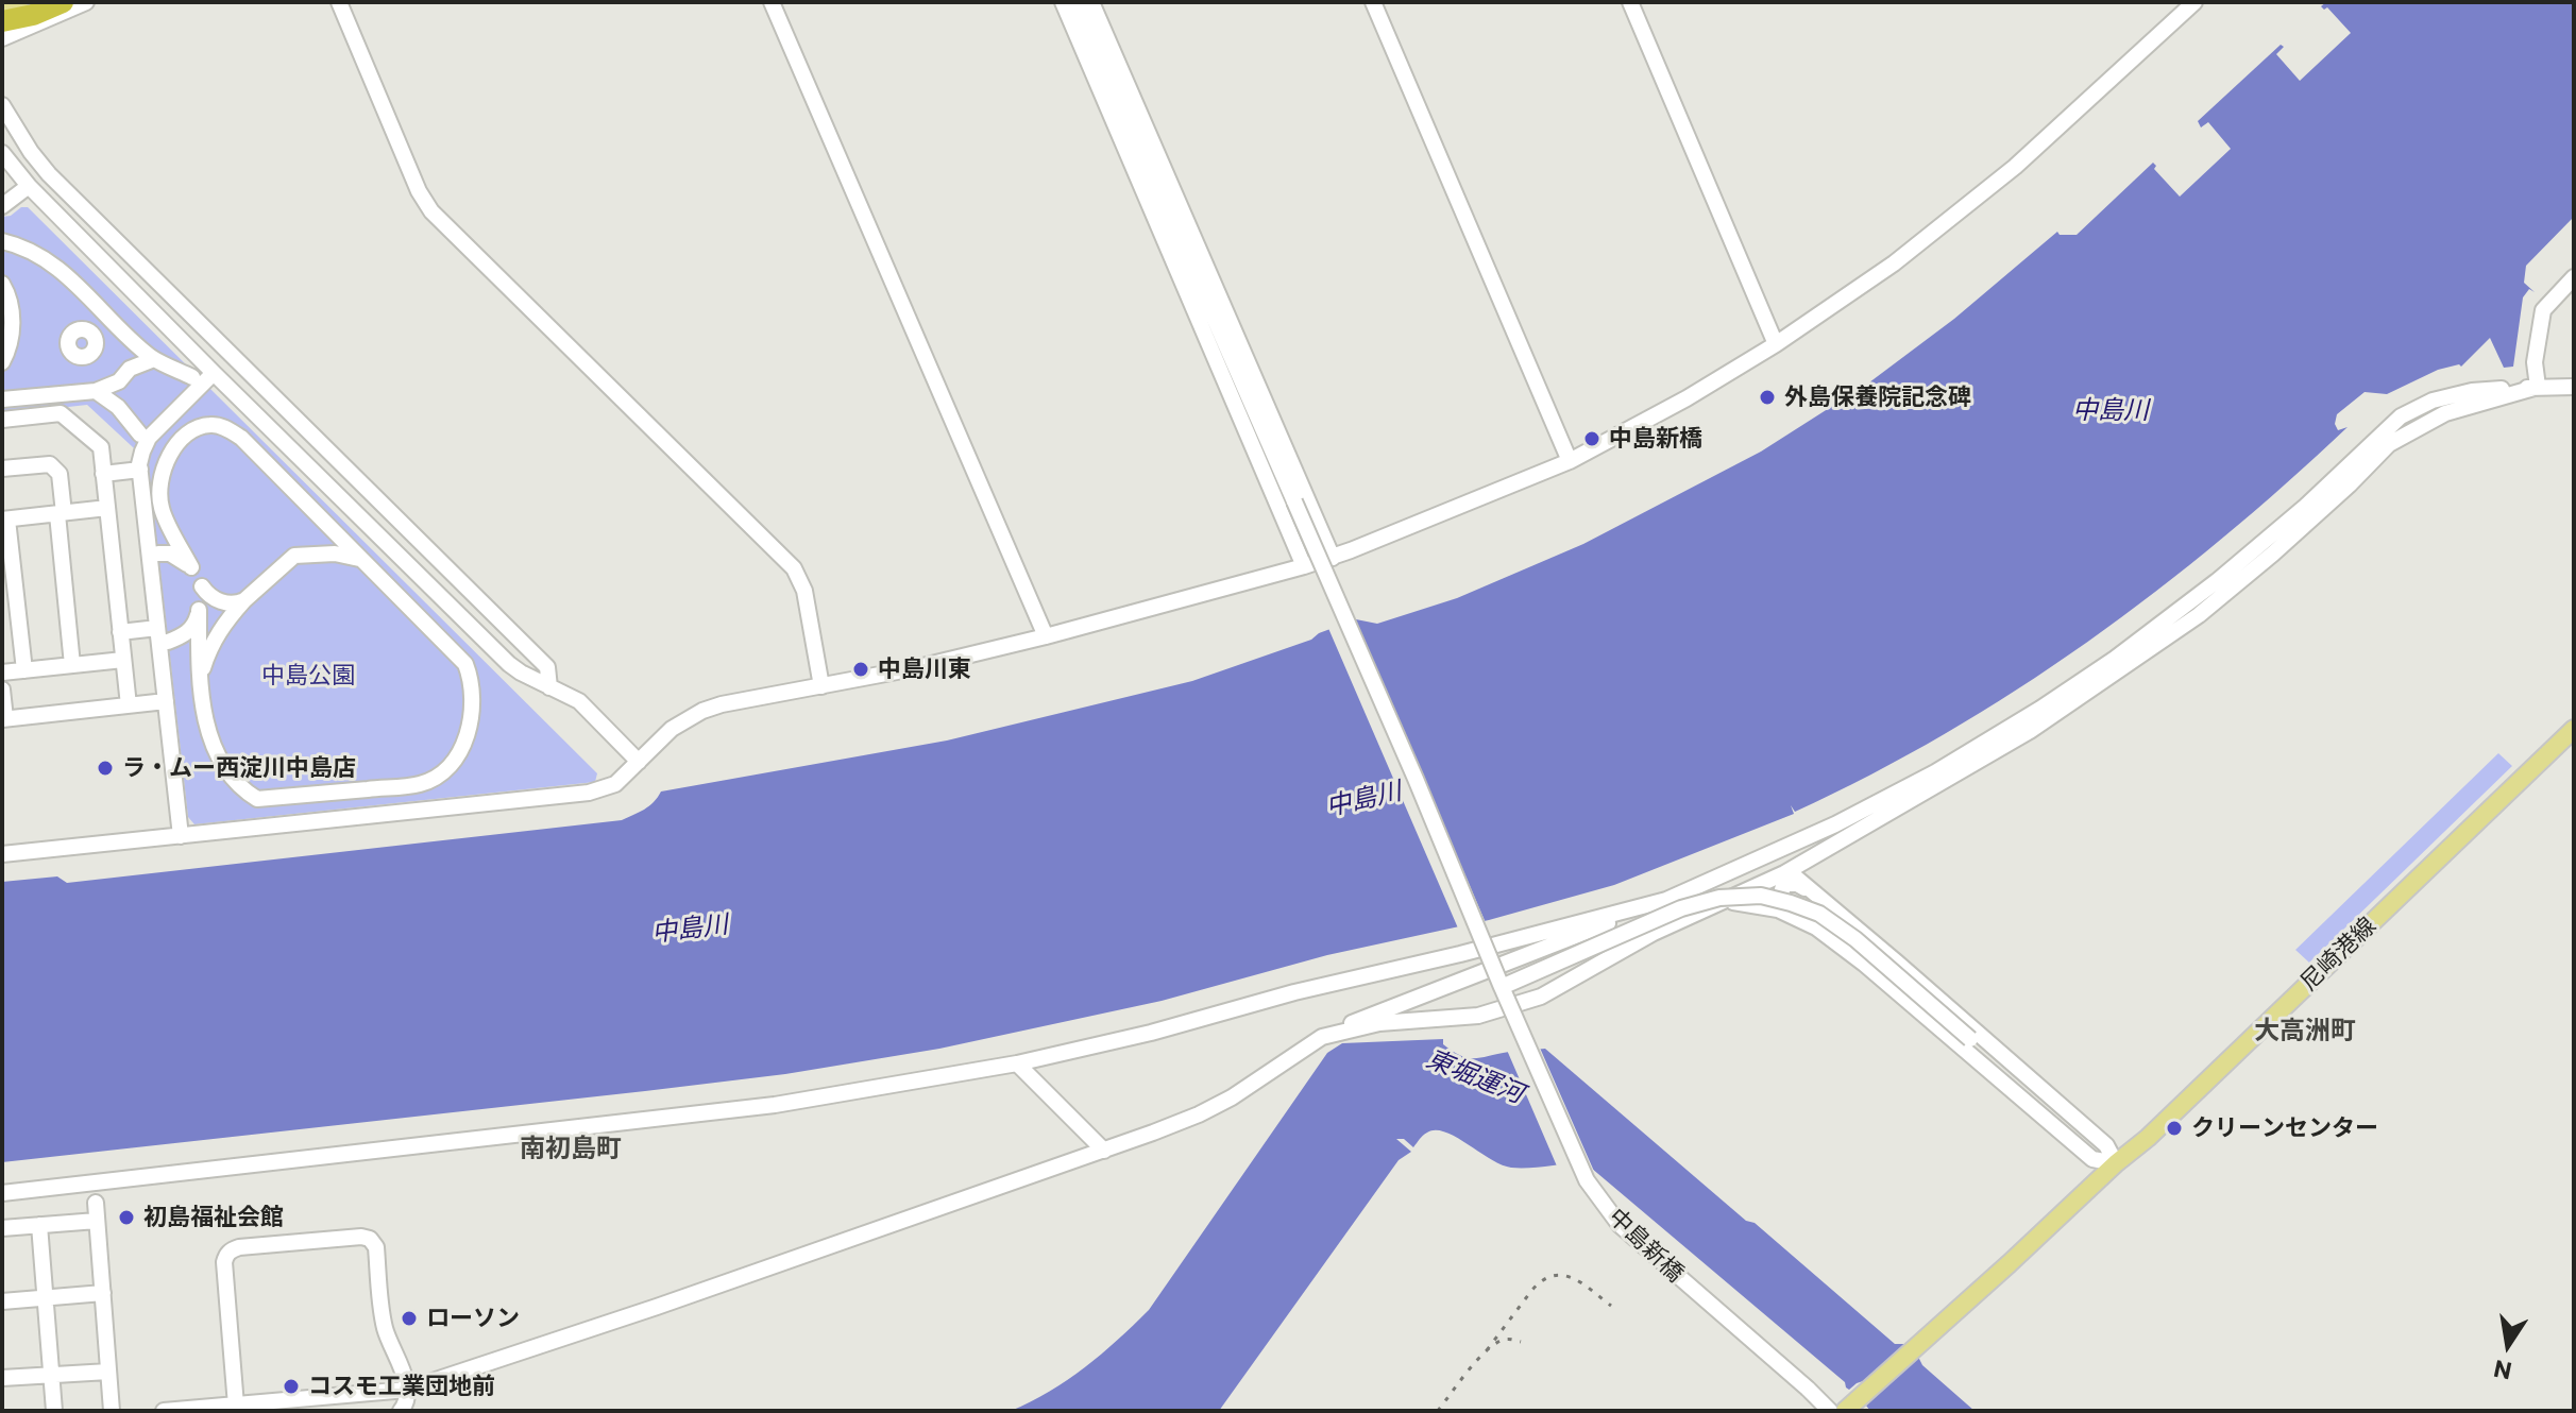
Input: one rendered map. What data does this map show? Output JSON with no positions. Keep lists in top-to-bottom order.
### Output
{
  "streets": {
    "main road": ["尼崎港線"],
    "street": ["中島新橋"]
  },
  "districts": ["大高洲町", "南初島町"],
  "water": ["中島川", "東堀運河"],
  "parks": ["中島公園"],
  "places": [
    "外島保養院記念碑",
    "中島新橋",
    "中島川東",
    "ラ・ムー西淀川中島店",
    "クリーンセンター",
    "初島福祉会館",
    "ローソン",
    "コスモ工業団地前"
  ],
  "north": "bottom"
}
